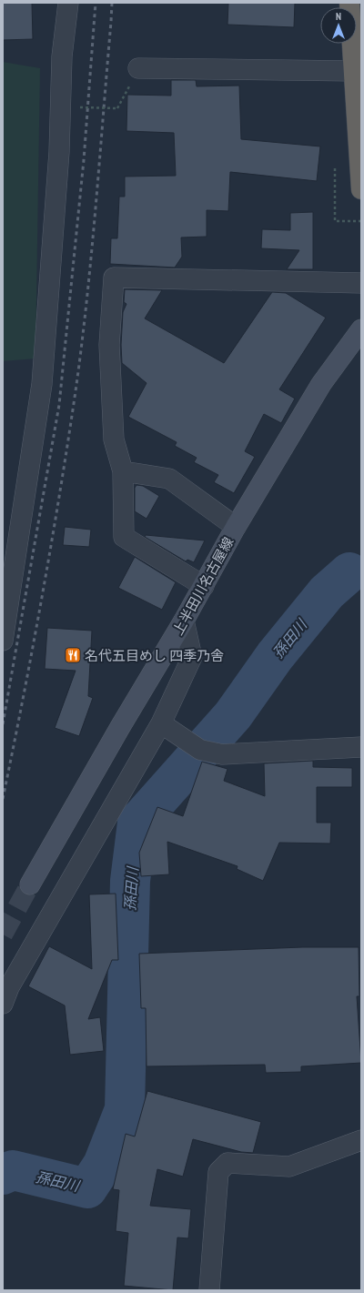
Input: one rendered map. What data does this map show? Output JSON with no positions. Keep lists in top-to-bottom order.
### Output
{
  "streets": {
    "main road": ["上半田川名古屋線"]
  },
  "water": ["孫田川"],
  "places": {
    "restaurant": ["名代五目めし 四季乃舎"]
  },
  "north": "top"
}
